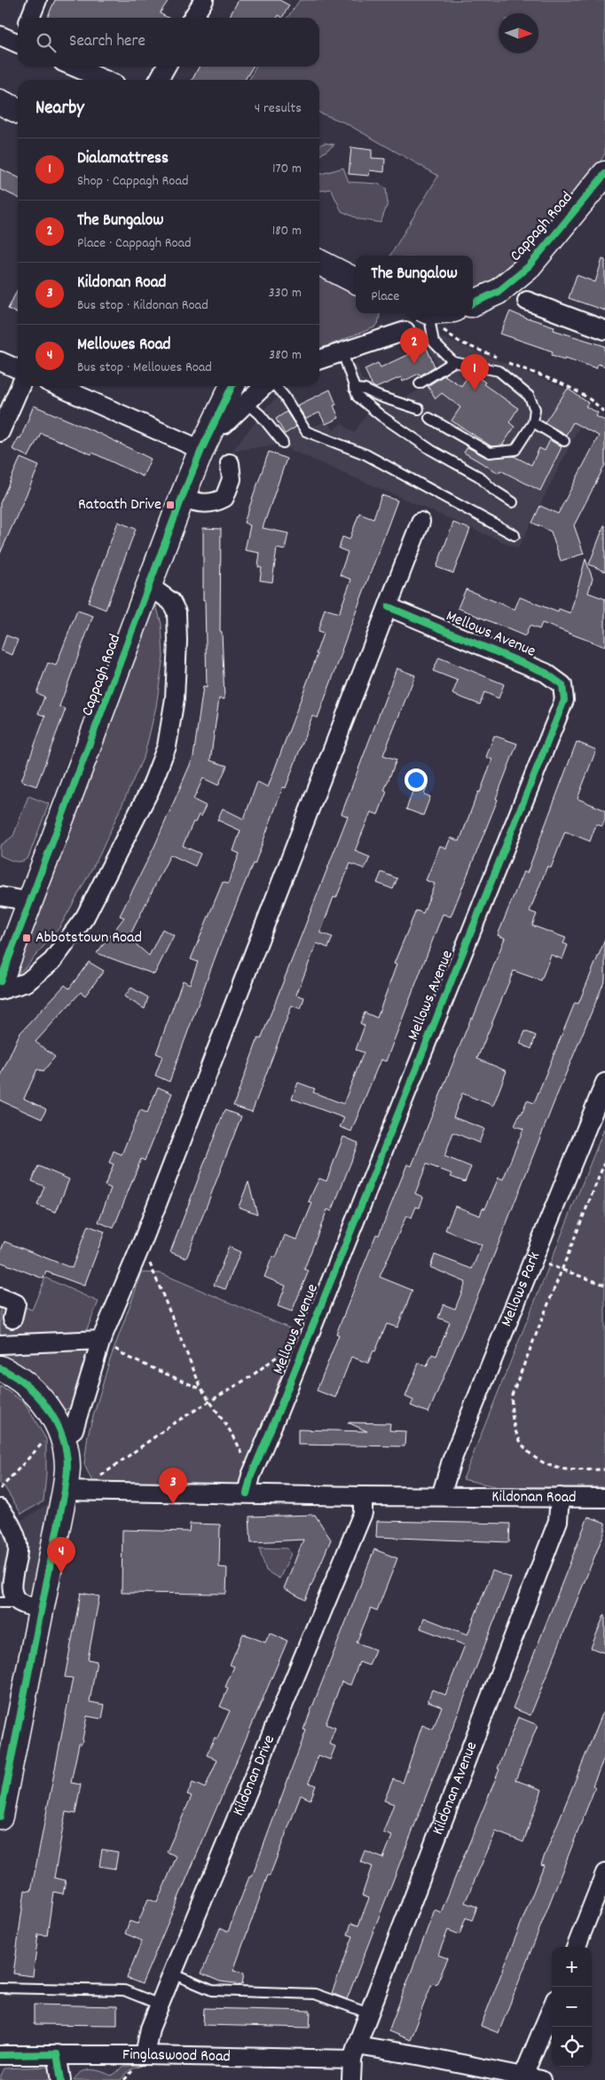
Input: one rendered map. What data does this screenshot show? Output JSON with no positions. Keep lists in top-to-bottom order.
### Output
{
  "streets": {
    "street": [
      "Cappagh Road",
      "Mellows Avenue",
      "Mellows Park",
      "Kildonan Road",
      "Kildonan Drive",
      "Kildonan Avenue",
      "Finglaswood Road"
    ]
  },
  "crossings": [
    ["Mellows Avenue", "Kildonan Road"],
    ["Mellows Park", "Kildonan Road"],
    ["Kildonan Road", "Kildonan Drive"],
    ["Kildonan Road", "Kildonan Avenue"],
    ["Kildonan Drive", "Finglaswood Road"],
    ["Kildonan Avenue", "Finglaswood Road"]
  ],
  "places": {
    "transit": ["Ratoath Drive", "Abbotstown Road"]
  },
  "north": "right",
  "page": {
    "search": "Search here",
    "heading": ["Nearby", "4 results"],
    "list": [
      {
        "mark": "1",
        "name": "Dialamattress",
        "note": "Shop · Cappagh Road",
        "value": "170 m"
      },
      {
        "mark": "2",
        "name": "The Bungalow",
        "note": "Place · Cappagh Road",
        "value": "180 m"
      },
      {
        "mark": "3",
        "name": "Kildonan Road",
        "note": "Bus stop · Kildonan Road",
        "value": "330 m"
      },
      {
        "mark": "4",
        "name": "Mellowes Road",
        "note": "Bus stop · Mellowes Road",
        "value": "380 m"
      }
    ],
    "popup": ["The Bungalow", "Place"],
    "pins": [
      "2",
      "1",
      "3",
      "4"
    ],
    "map_buttons": ["+", "−"]
  }
}
